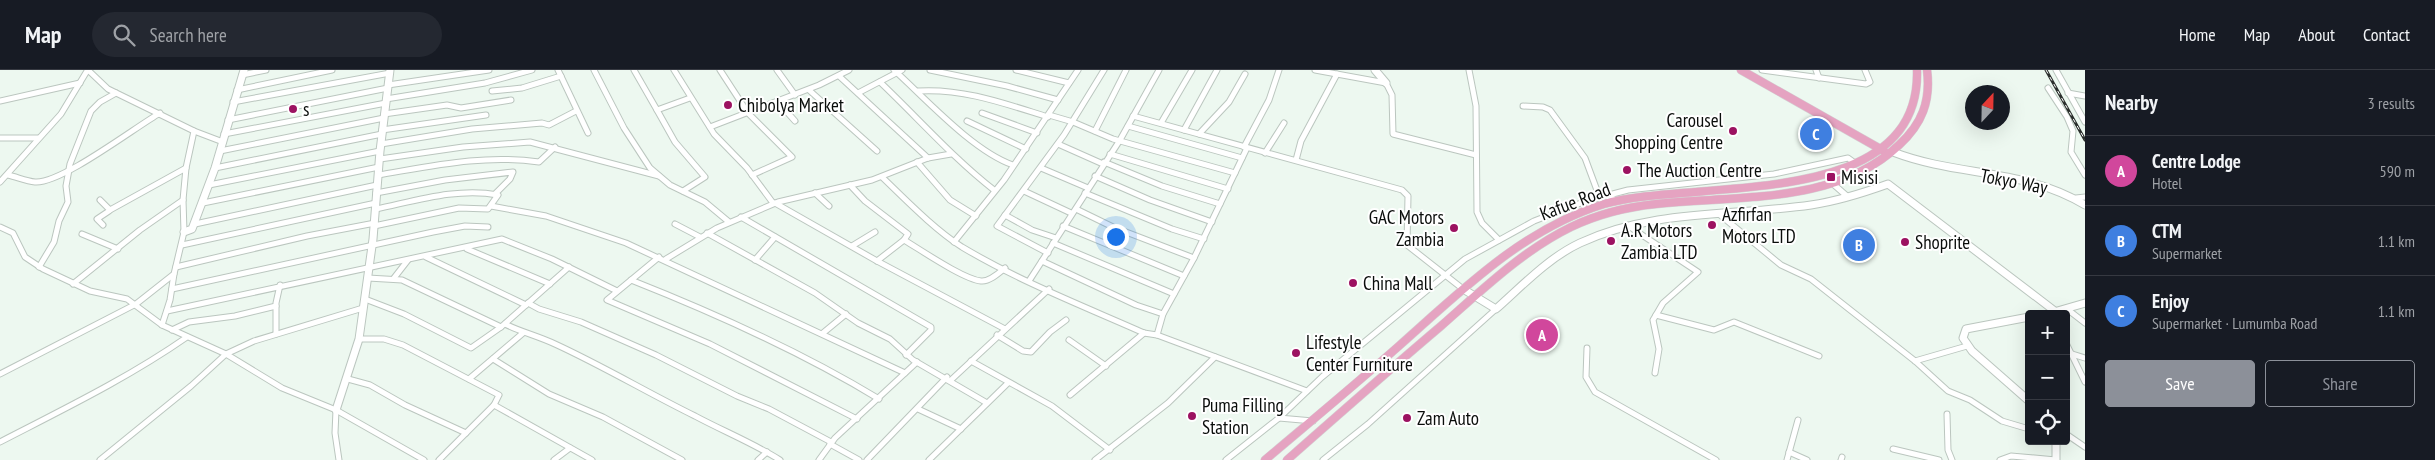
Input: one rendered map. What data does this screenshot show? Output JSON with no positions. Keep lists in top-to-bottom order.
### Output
{
  "streets": {
    "main road": ["Kafue Road"],
    "street": ["Tokyo Way"]
  },
  "crossings": [
    ["Tokyo Way", "Kafue Road"]
  ],
  "places": {
    "other": [
      "Chibolya Market",
      "s",
      "Carousel Shopping Centre",
      "The Auction Centre",
      "Azfirfan Motors LTD",
      "GAC Motors Zambia",
      "A.R Motors Zambia LTD",
      "Shoprite",
      "China Mall",
      "Lifestyle Center Furniture",
      "Puma Filling Station",
      "Zam Auto"
    ],
    "transit": ["Misisi"]
  },
  "north": "top",
  "page": {
    "header": "Map",
    "search": "Search here",
    "nav": [
      "Home",
      "Map",
      "About",
      "Contact"
    ],
    "heading": ["Nearby", "3 results"],
    "pins": ["C", "B", "A"],
    "list": [
      {
        "mark": "A",
        "name": "Centre Lodge",
        "note": "Hotel",
        "value": "590 m"
      },
      {
        "mark": "B",
        "name": "CTM",
        "note": "Supermarket",
        "value": "1.1 km"
      },
      {
        "mark": "C",
        "name": "Enjoy",
        "note": "Supermarket · Lumumba Road",
        "value": "1.1 km"
      }
    ],
    "map_buttons": ["+", "−"],
    "buttons": ["Save", "Share"]
  }
}
